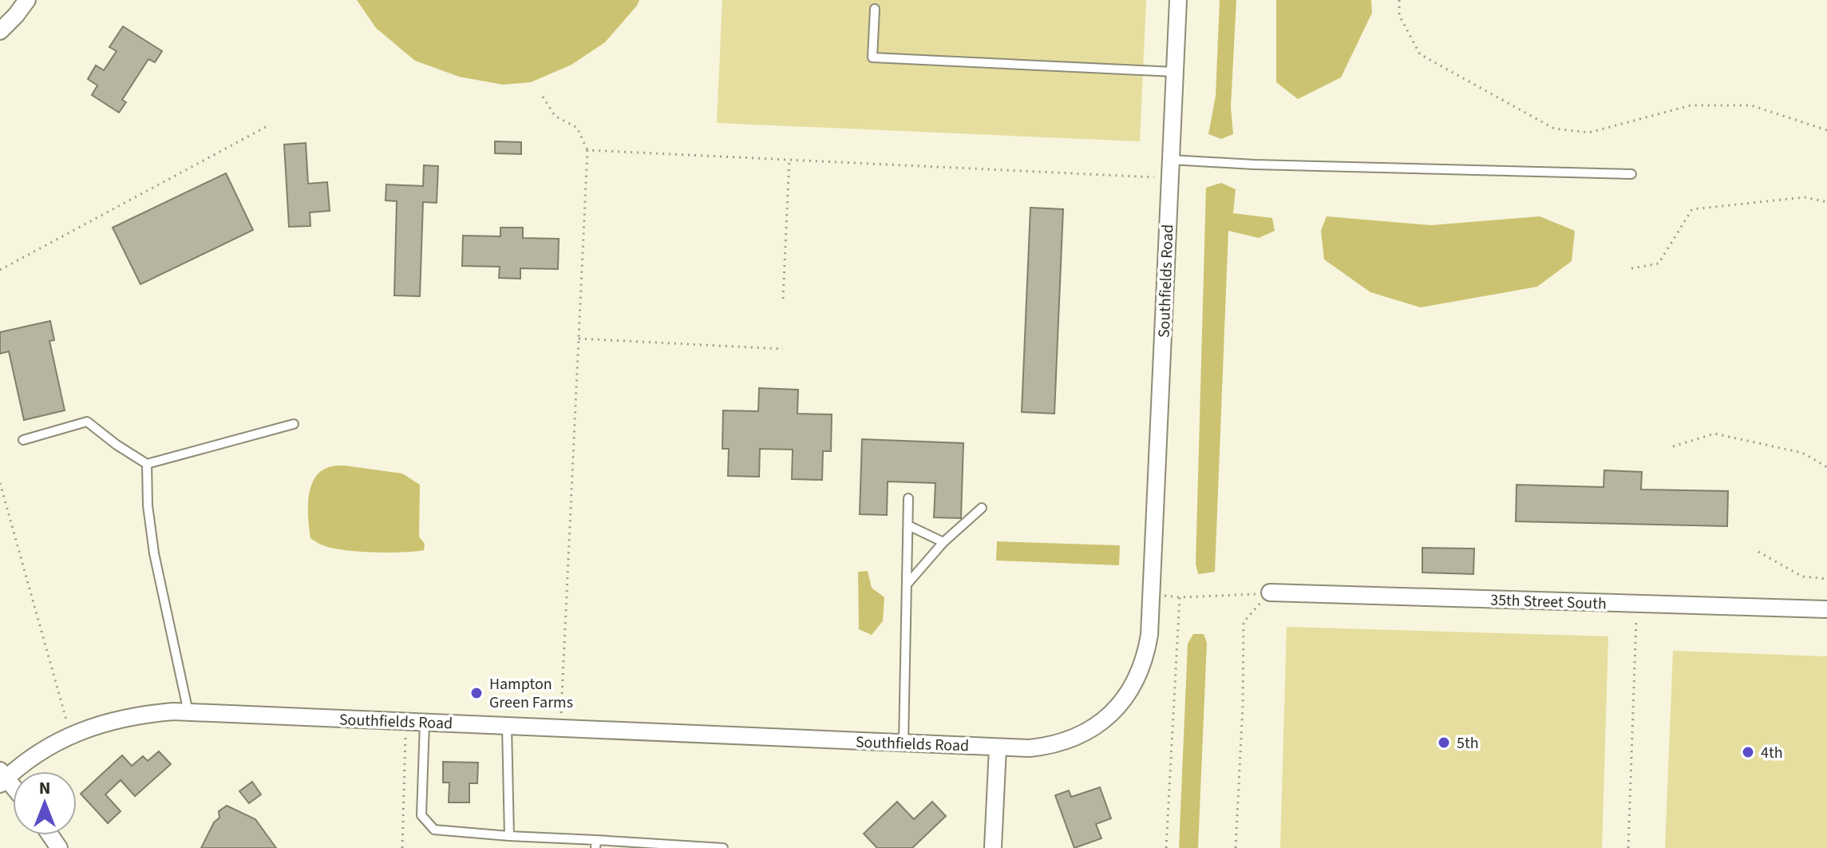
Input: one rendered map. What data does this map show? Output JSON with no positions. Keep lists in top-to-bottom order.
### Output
{
  "streets": {
    "street": ["Southfields Road", "35th Street South"]
  },
  "places": ["Hampton Green Farms", "5th", "4th"],
  "north": "top"
}
